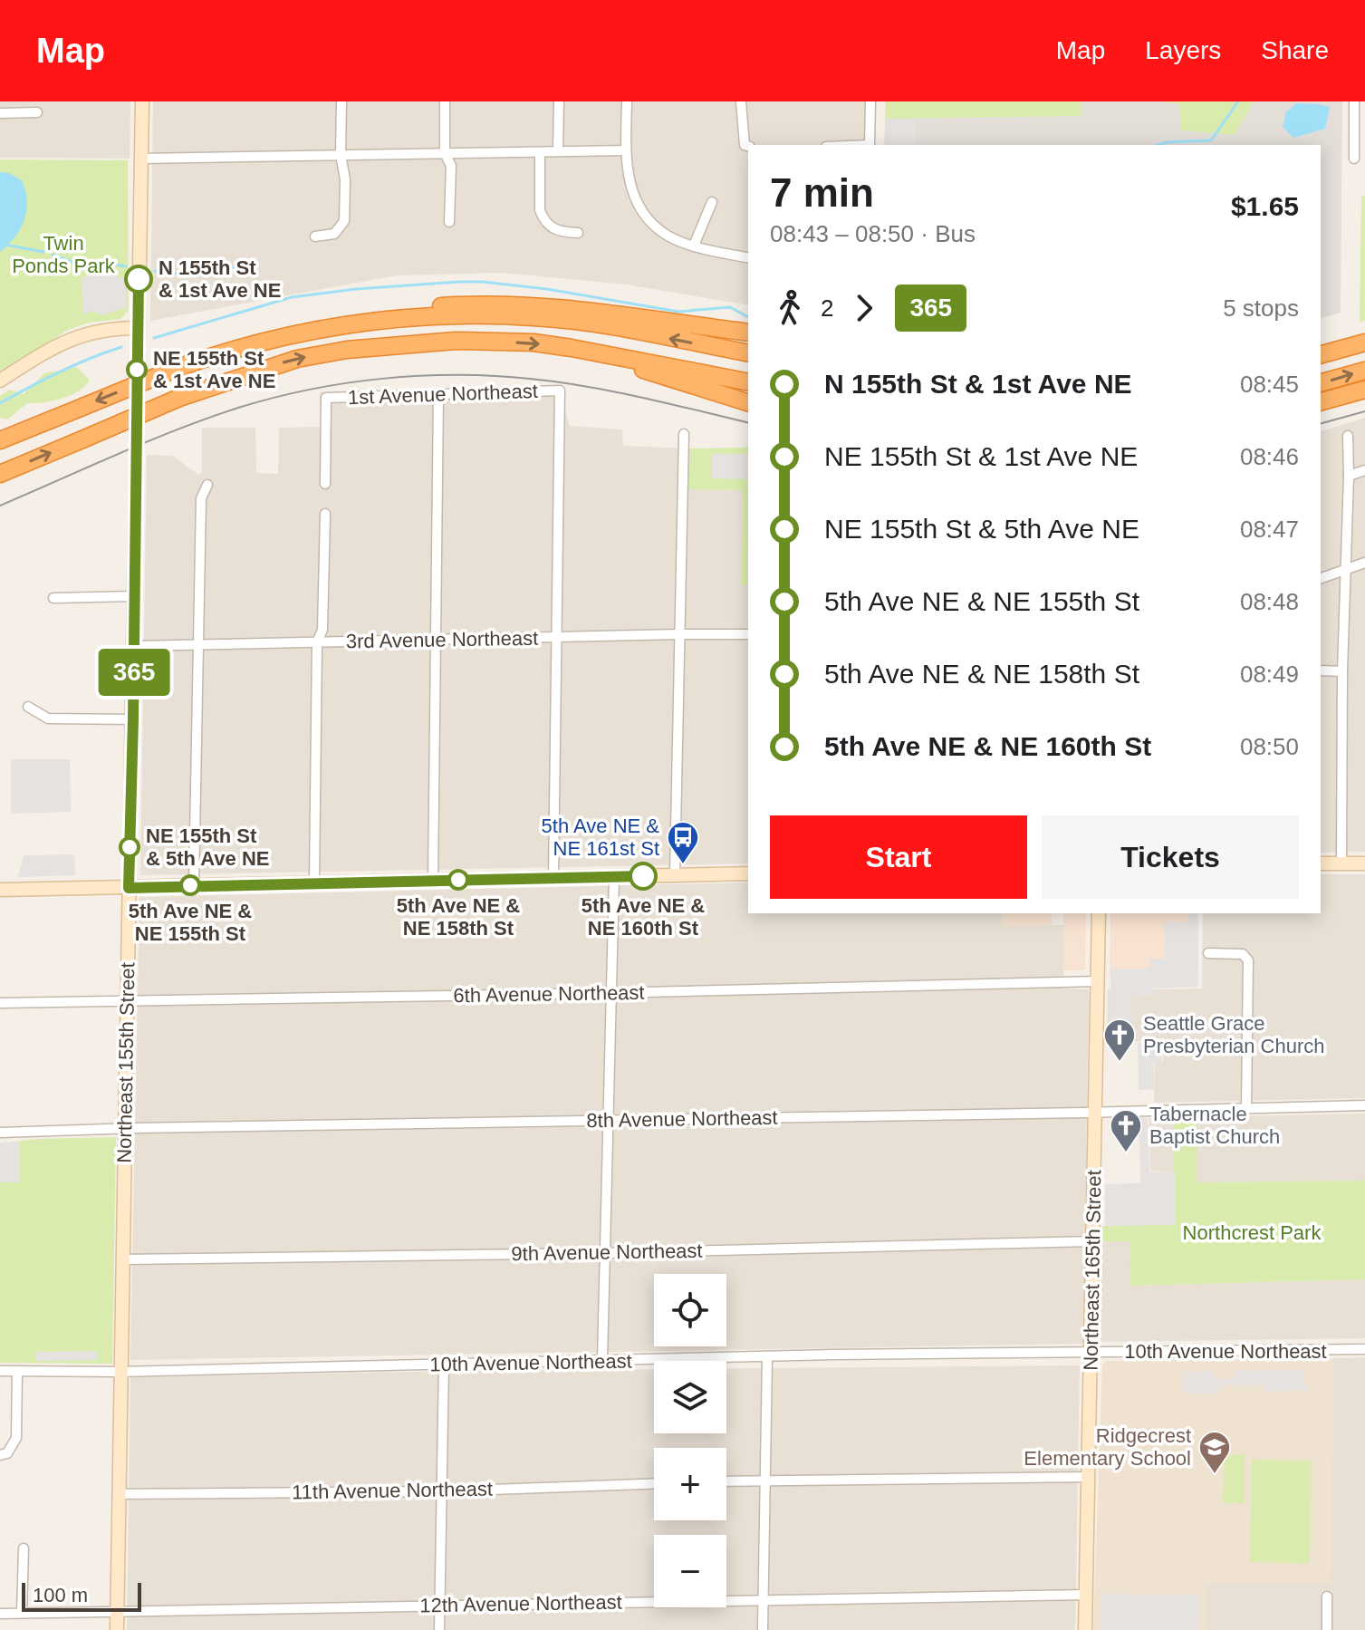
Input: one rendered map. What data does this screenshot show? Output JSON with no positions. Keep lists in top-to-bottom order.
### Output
{
  "streets": {
    "street": [
      "1st Avenue Northeast",
      "3rd Avenue Northeast",
      "6th Avenue Northeast",
      "Northeast 155th Street",
      "8th Avenue Northeast",
      "9th Avenue Northeast",
      "Northeast 165th Street",
      "10th Avenue Northeast",
      "11th Avenue Northeast",
      "12th Avenue Northeast"
    ]
  },
  "crossings": [
    ["1st Avenue Northeast", "3rd Avenue Northeast"],
    ["3rd Avenue Northeast", "Northeast 155th Street"],
    ["6th Avenue Northeast", "Northeast 155th Street"],
    ["6th Avenue Northeast", "Northeast 165th Street"],
    ["Northeast 155th Street", "8th Avenue Northeast"],
    ["Northeast 155th Street", "9th Avenue Northeast"],
    ["Northeast 155th Street", "10th Avenue Northeast"],
    ["Northeast 155th Street", "11th Avenue Northeast"],
    ["Northeast 155th Street", "12th Avenue Northeast"],
    ["8th Avenue Northeast", "Northeast 165th Street"],
    ["9th Avenue Northeast", "Northeast 165th Street"],
    ["Northeast 165th Street", "10th Avenue Northeast"],
    ["Northeast 165th Street", "12th Avenue Northeast"]
  ],
  "parks": ["Twin Ponds Park", "Northcrest Park"],
  "places": {
    "other": [
      "N 155th St & 1st Ave NE",
      "NE 155th St & 1st Ave NE",
      "NE 155th St & 5th Ave NE",
      "5th Ave NE & NE 160th St",
      "5th Ave NE & NE 158th St",
      "5th Ave NE & NE 155th St"
    ],
    "bus stop": ["5th Ave NE & NE 161st St"],
    "church": ["Seattle Grace Presbyterian Church", "Tabernacle Baptist Church"],
    "school or university": ["Ridgecrest Elementary School"]
  },
  "lines": ["bus line 365"],
  "scale_bar": "100 m",
  "page": {
    "header": "Map",
    "nav": ["Map", "Layers", "Share"],
    "on_map": "365",
    "heading": ["7 min", "08:43 – 08:50 · Bus", "$1.65"],
    "legs": ["2", "365", "5 stops"],
    "list": [
      {
        "name": "N 155th St & 1st Ave NE",
        "value": "08:45"
      },
      {
        "name": "NE 155th St & 1st Ave NE",
        "value": "08:46"
      },
      {
        "name": "NE 155th St & 5th Ave NE",
        "value": "08:47"
      },
      {
        "name": "5th Ave NE & NE 155th St",
        "value": "08:48"
      },
      {
        "name": "5th Ave NE & NE 158th St",
        "value": "08:49"
      },
      {
        "name": "5th Ave NE & NE 160th St",
        "value": "08:50"
      }
    ],
    "buttons": ["Start", "Tickets"],
    "map_buttons": ["+", "−"],
    "scale": "100 m"
  }
}
